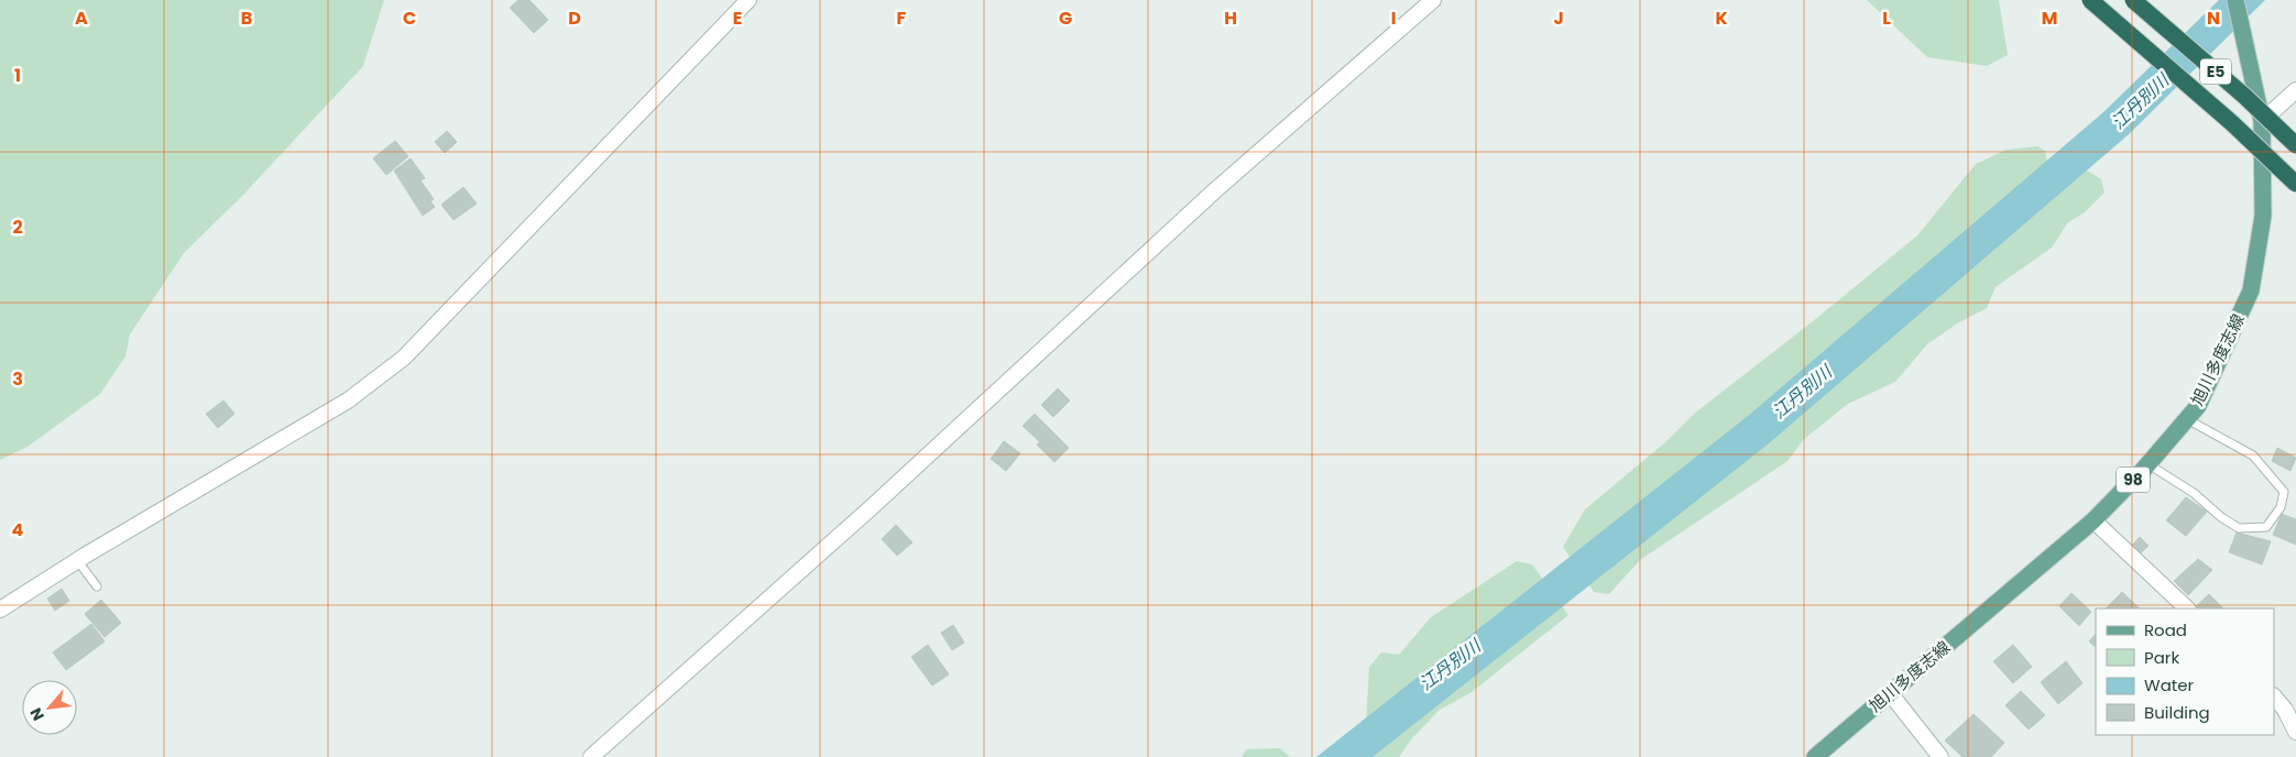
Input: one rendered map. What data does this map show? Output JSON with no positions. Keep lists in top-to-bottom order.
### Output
{
  "streets": {
    "highway": ["E5"],
    "main road": ["旭川多度志線", "98"]
  },
  "water": ["江丹別川"],
  "legend": [
    "Road",
    "Park",
    "Water",
    "Building"
  ],
  "north": "bottom left",
  "grid": {
    "columns": [
      "A",
      "B",
      "C",
      "D",
      "E",
      "F",
      "G",
      "H",
      "I",
      "J",
      "K",
      "L",
      "M",
      "N"
    ],
    "rows": [
      "1",
      "2",
      "3",
      "4"
    ]
  }
}
